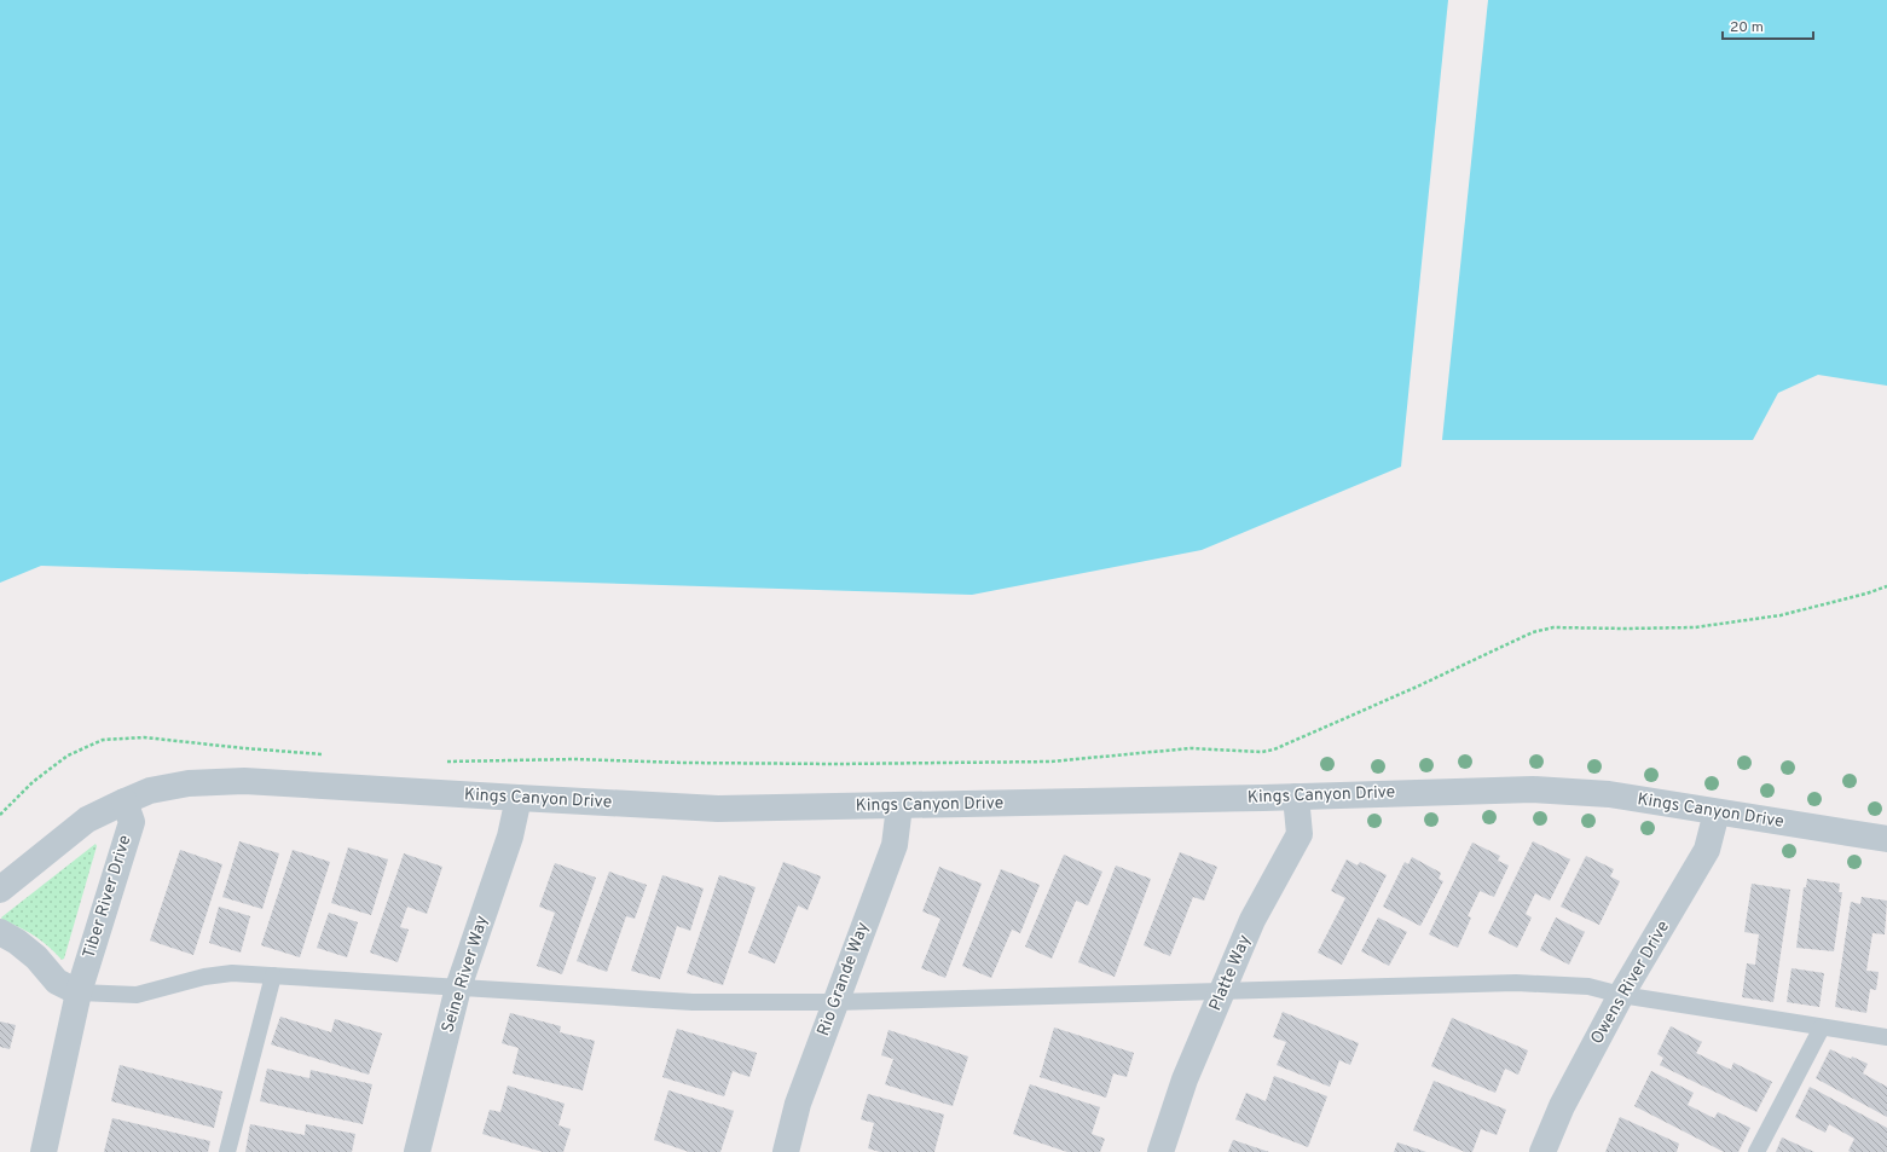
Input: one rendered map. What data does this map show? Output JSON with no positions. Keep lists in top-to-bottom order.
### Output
{
  "streets": {
    "street": [
      "Kings Canyon Drive",
      "Tiber River Drive",
      "Platte Way",
      "Seine River Way",
      "Rio Grande Way",
      "Owens River Drive"
    ]
  },
  "crossings": [
    ["Kings Canyon Drive", "Tiber River Drive"],
    ["Kings Canyon Drive", "Platte Way"],
    ["Kings Canyon Drive", "Seine River Way"],
    ["Kings Canyon Drive", "Rio Grande Way"],
    ["Kings Canyon Drive", "Owens River Drive"]
  ],
  "scale_bar": "20 m"
}
